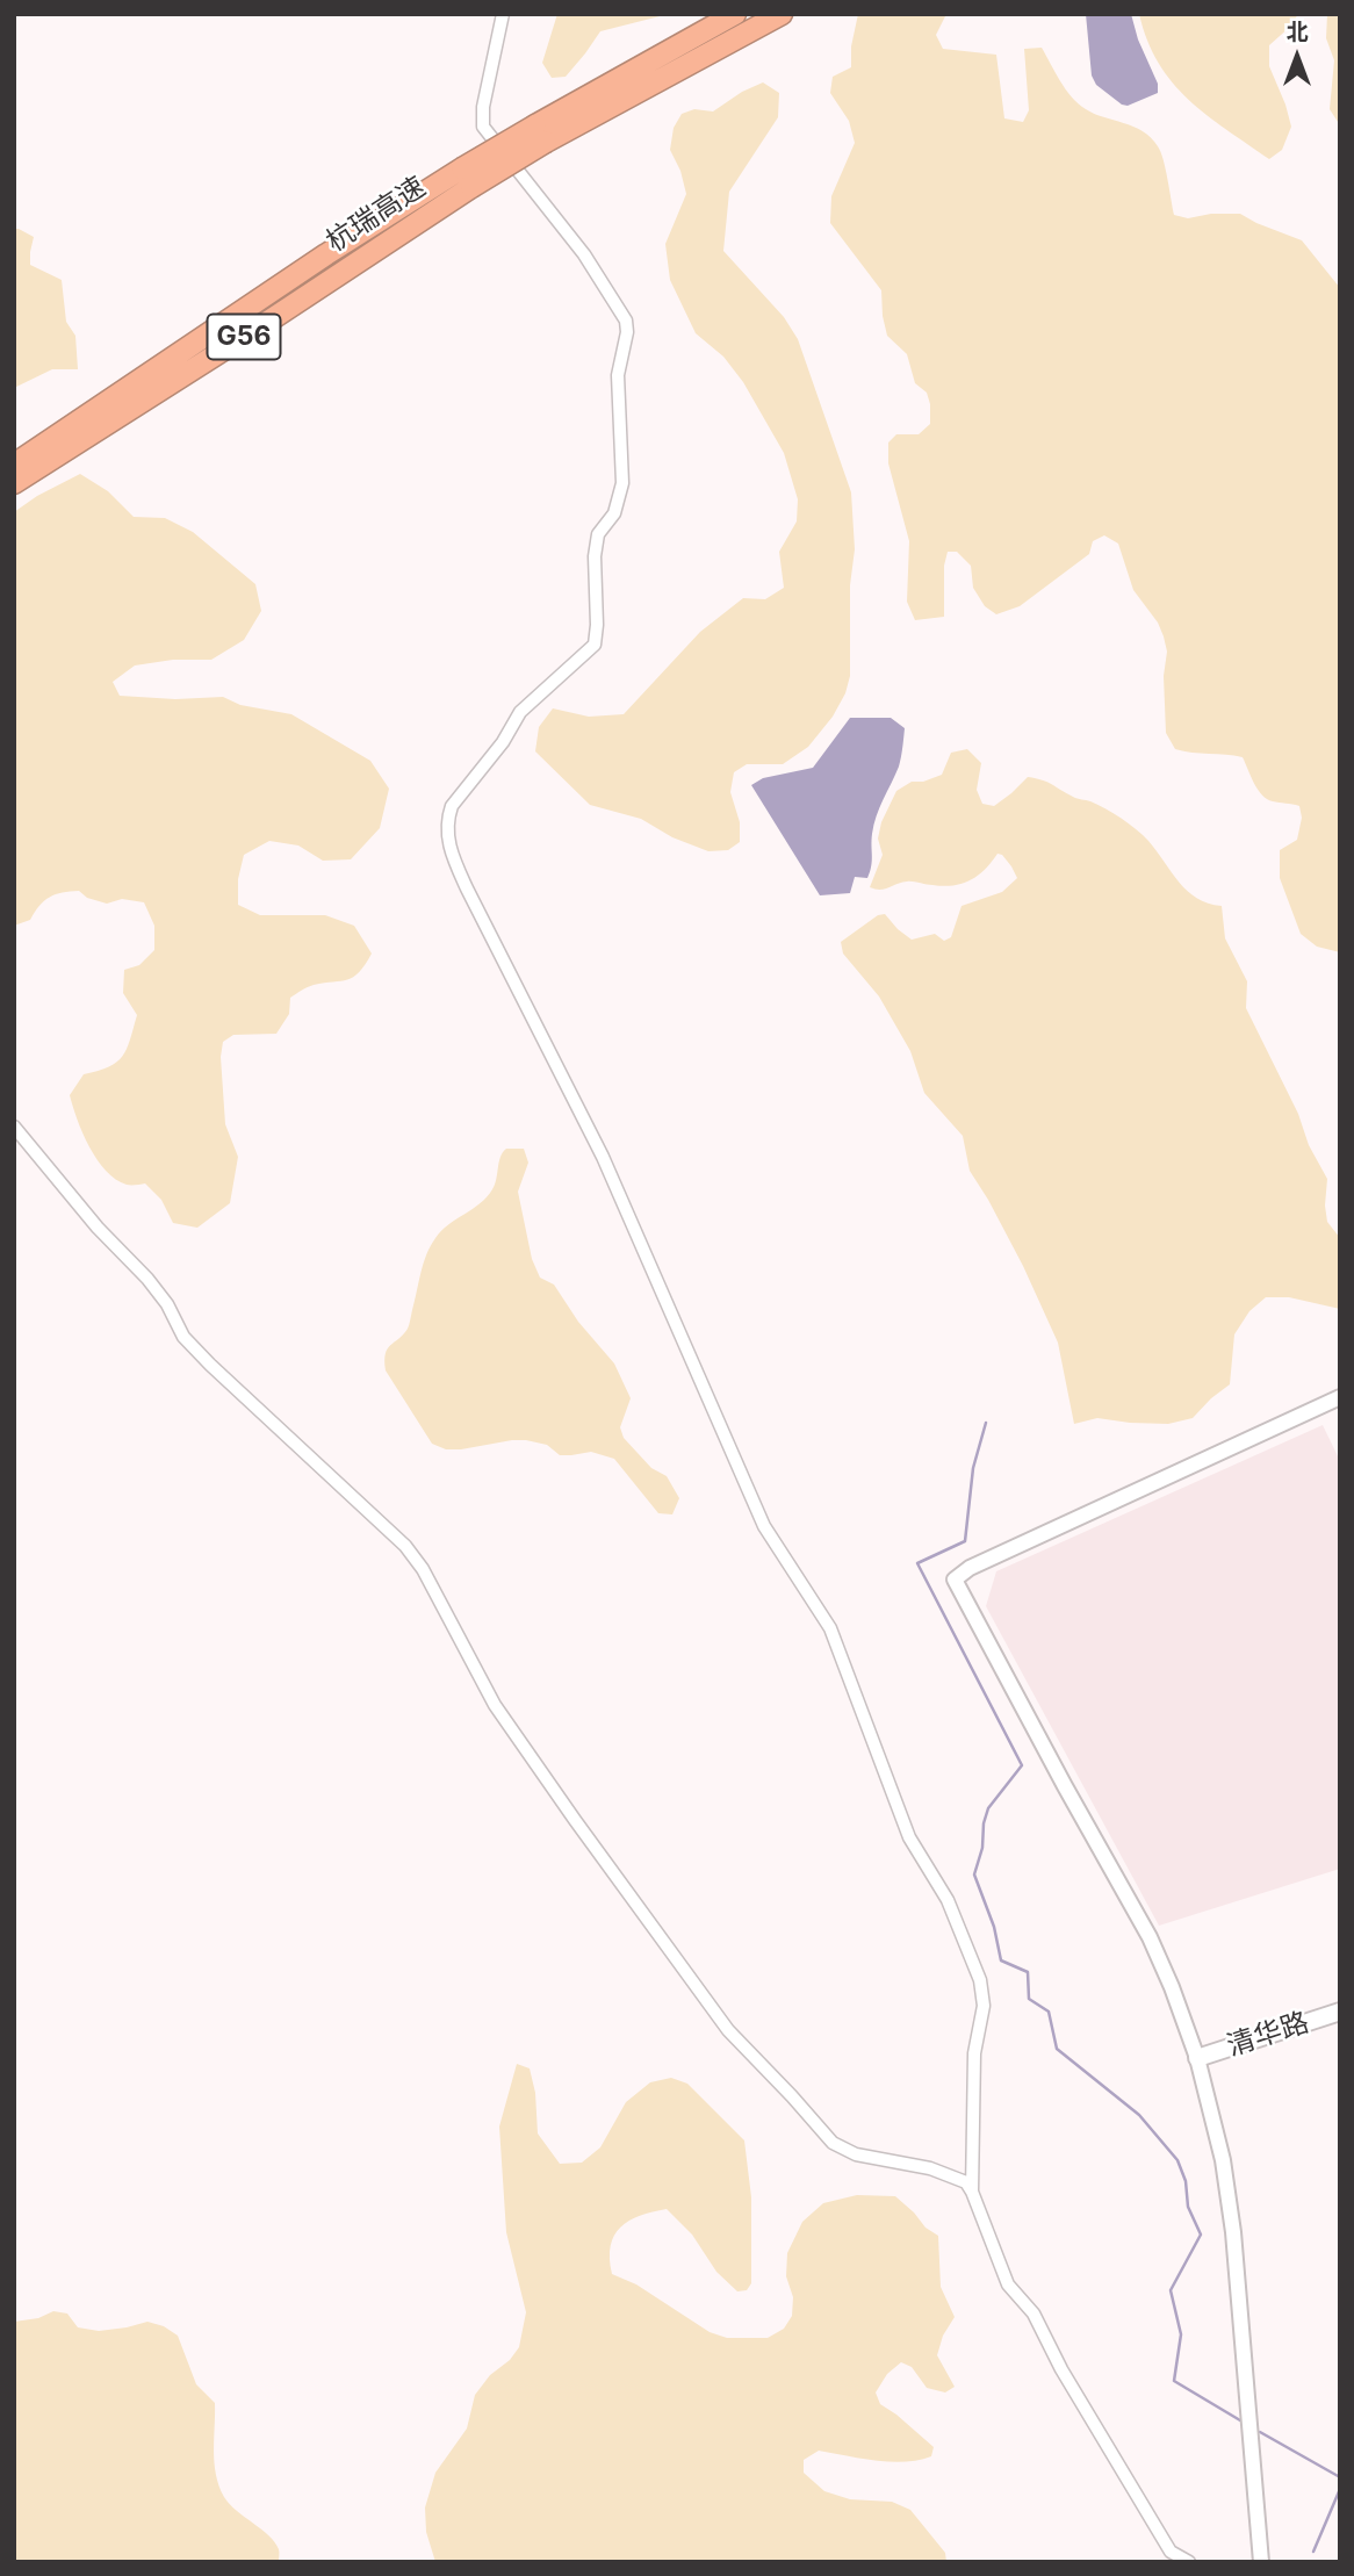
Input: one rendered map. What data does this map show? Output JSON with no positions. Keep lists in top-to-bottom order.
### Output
{
  "streets": {
    "highway": ["杭瑞高速", "G56"],
    "main road": ["清华路"]
  },
  "north": "top"
}
